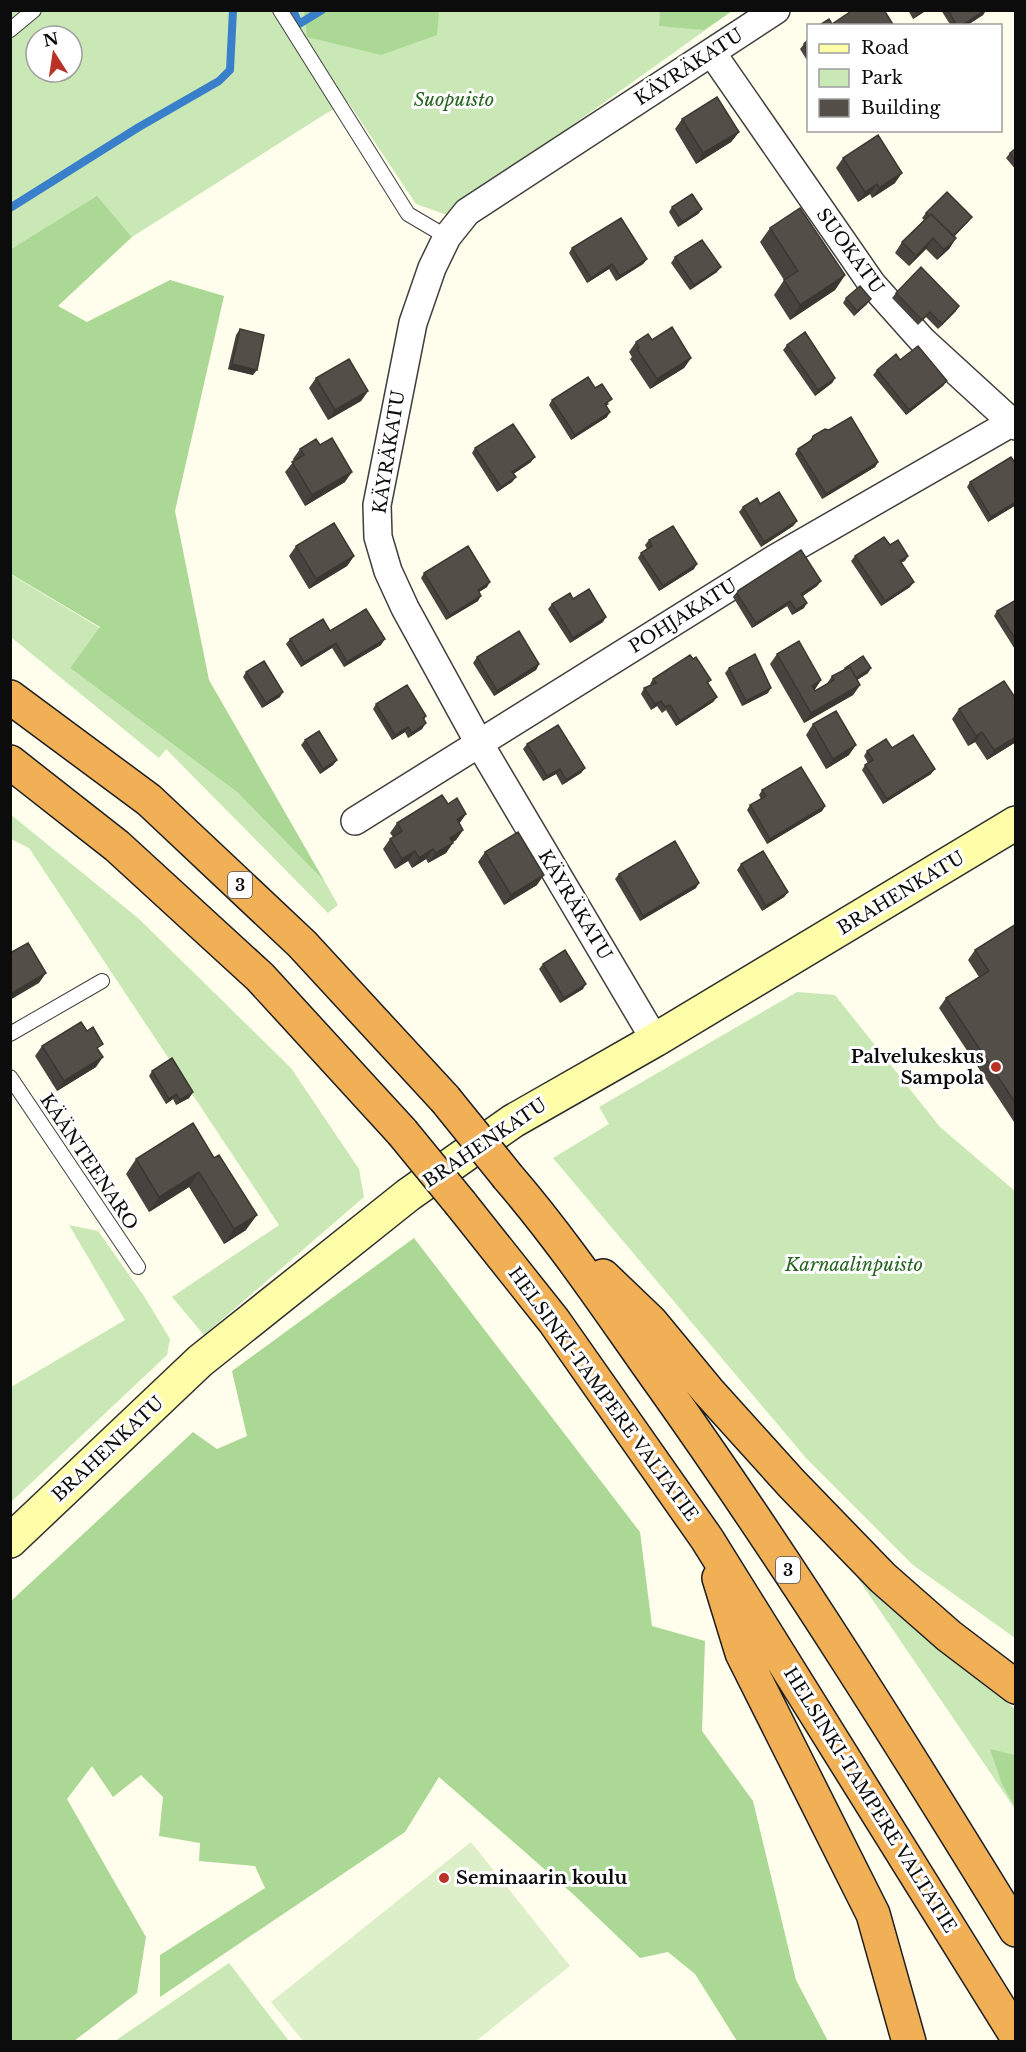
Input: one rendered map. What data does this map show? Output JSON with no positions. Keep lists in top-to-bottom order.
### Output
{
  "streets": {
    "highway": ["3", "HELSINKI-TAMPERE VALTATIE"],
    "main road": ["BRAHENKATU"],
    "street": ["KÄYRÄKATU", "SUOKATU", "POHJAKATU"],
    "lane": ["KÄÄNTEENARO"]
  },
  "crossings": [
    ["KÄYRÄKATU", "SUOKATU"],
    ["KÄYRÄKATU", "POHJAKATU"],
    ["KÄYRÄKATU", "BRAHENKATU"],
    ["SUOKATU", "POHJAKATU"]
  ],
  "parks": ["Suopuisto", "Karnaalinpuisto"],
  "places": ["Palvelukeskus Sampola", "Seminaarin koulu"],
  "legend": ["Road", "Park", "Building"],
  "north": "top"
}
